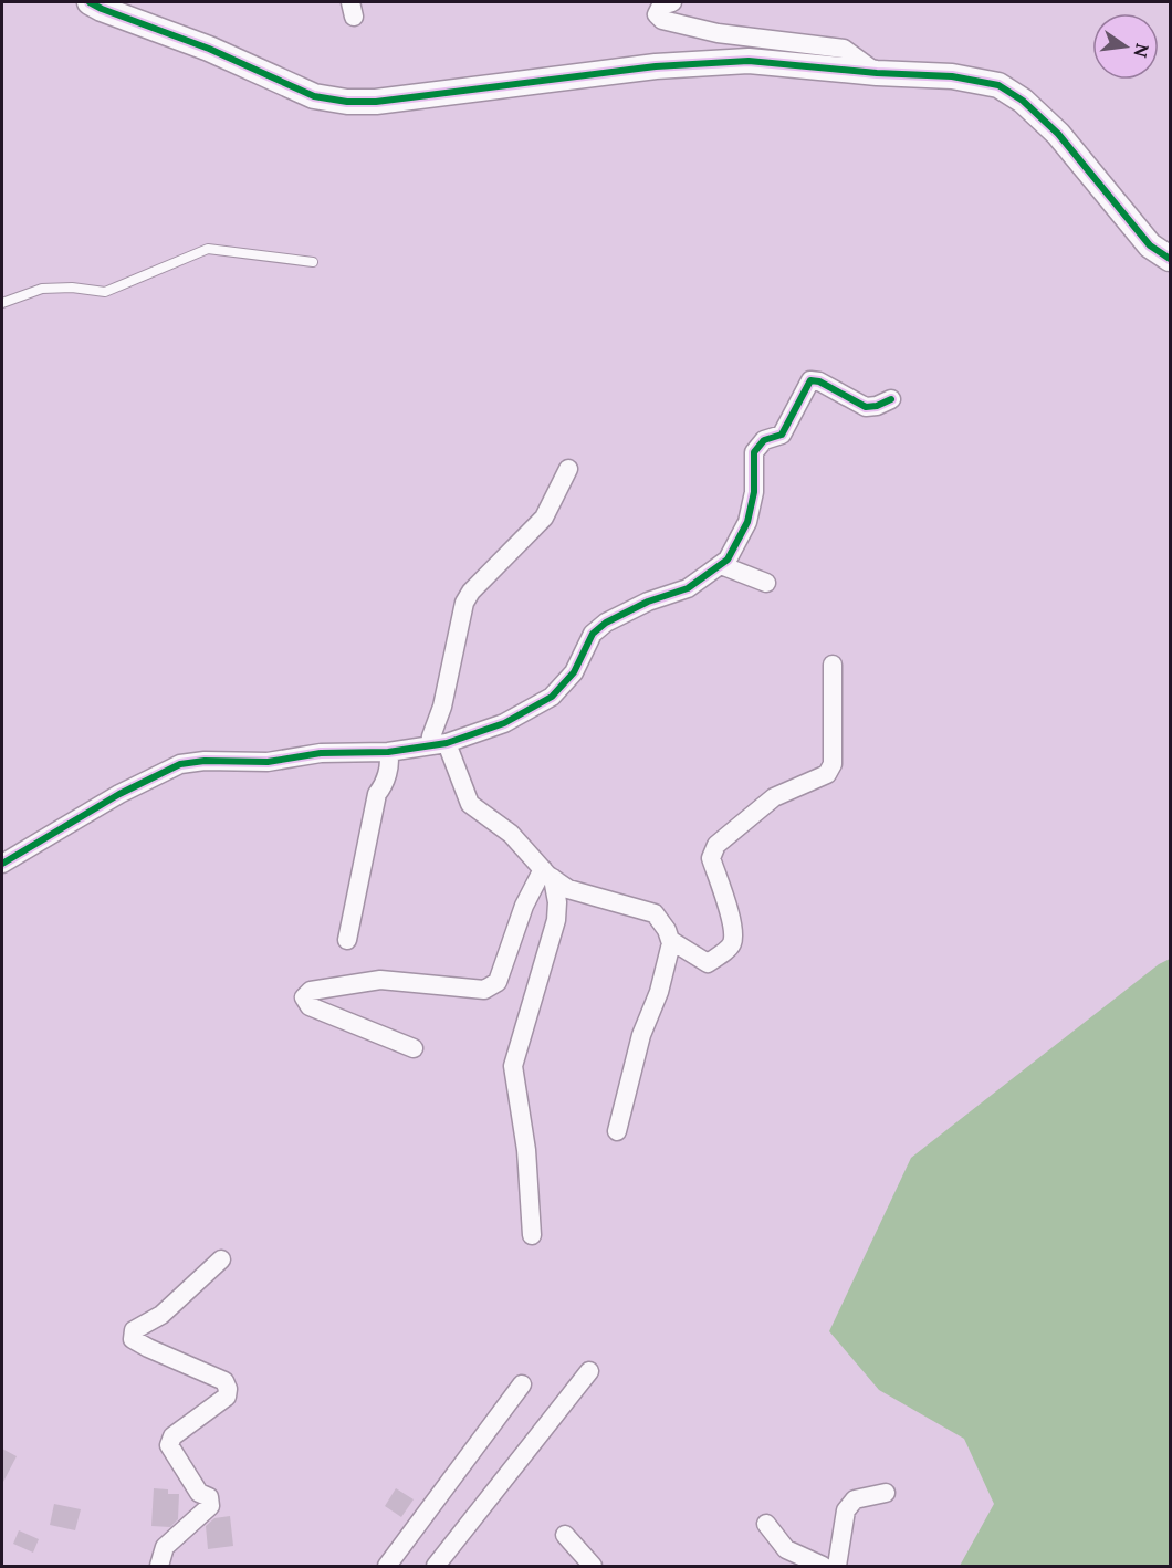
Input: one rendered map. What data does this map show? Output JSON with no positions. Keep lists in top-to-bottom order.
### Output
{
  "north": "right"
}
